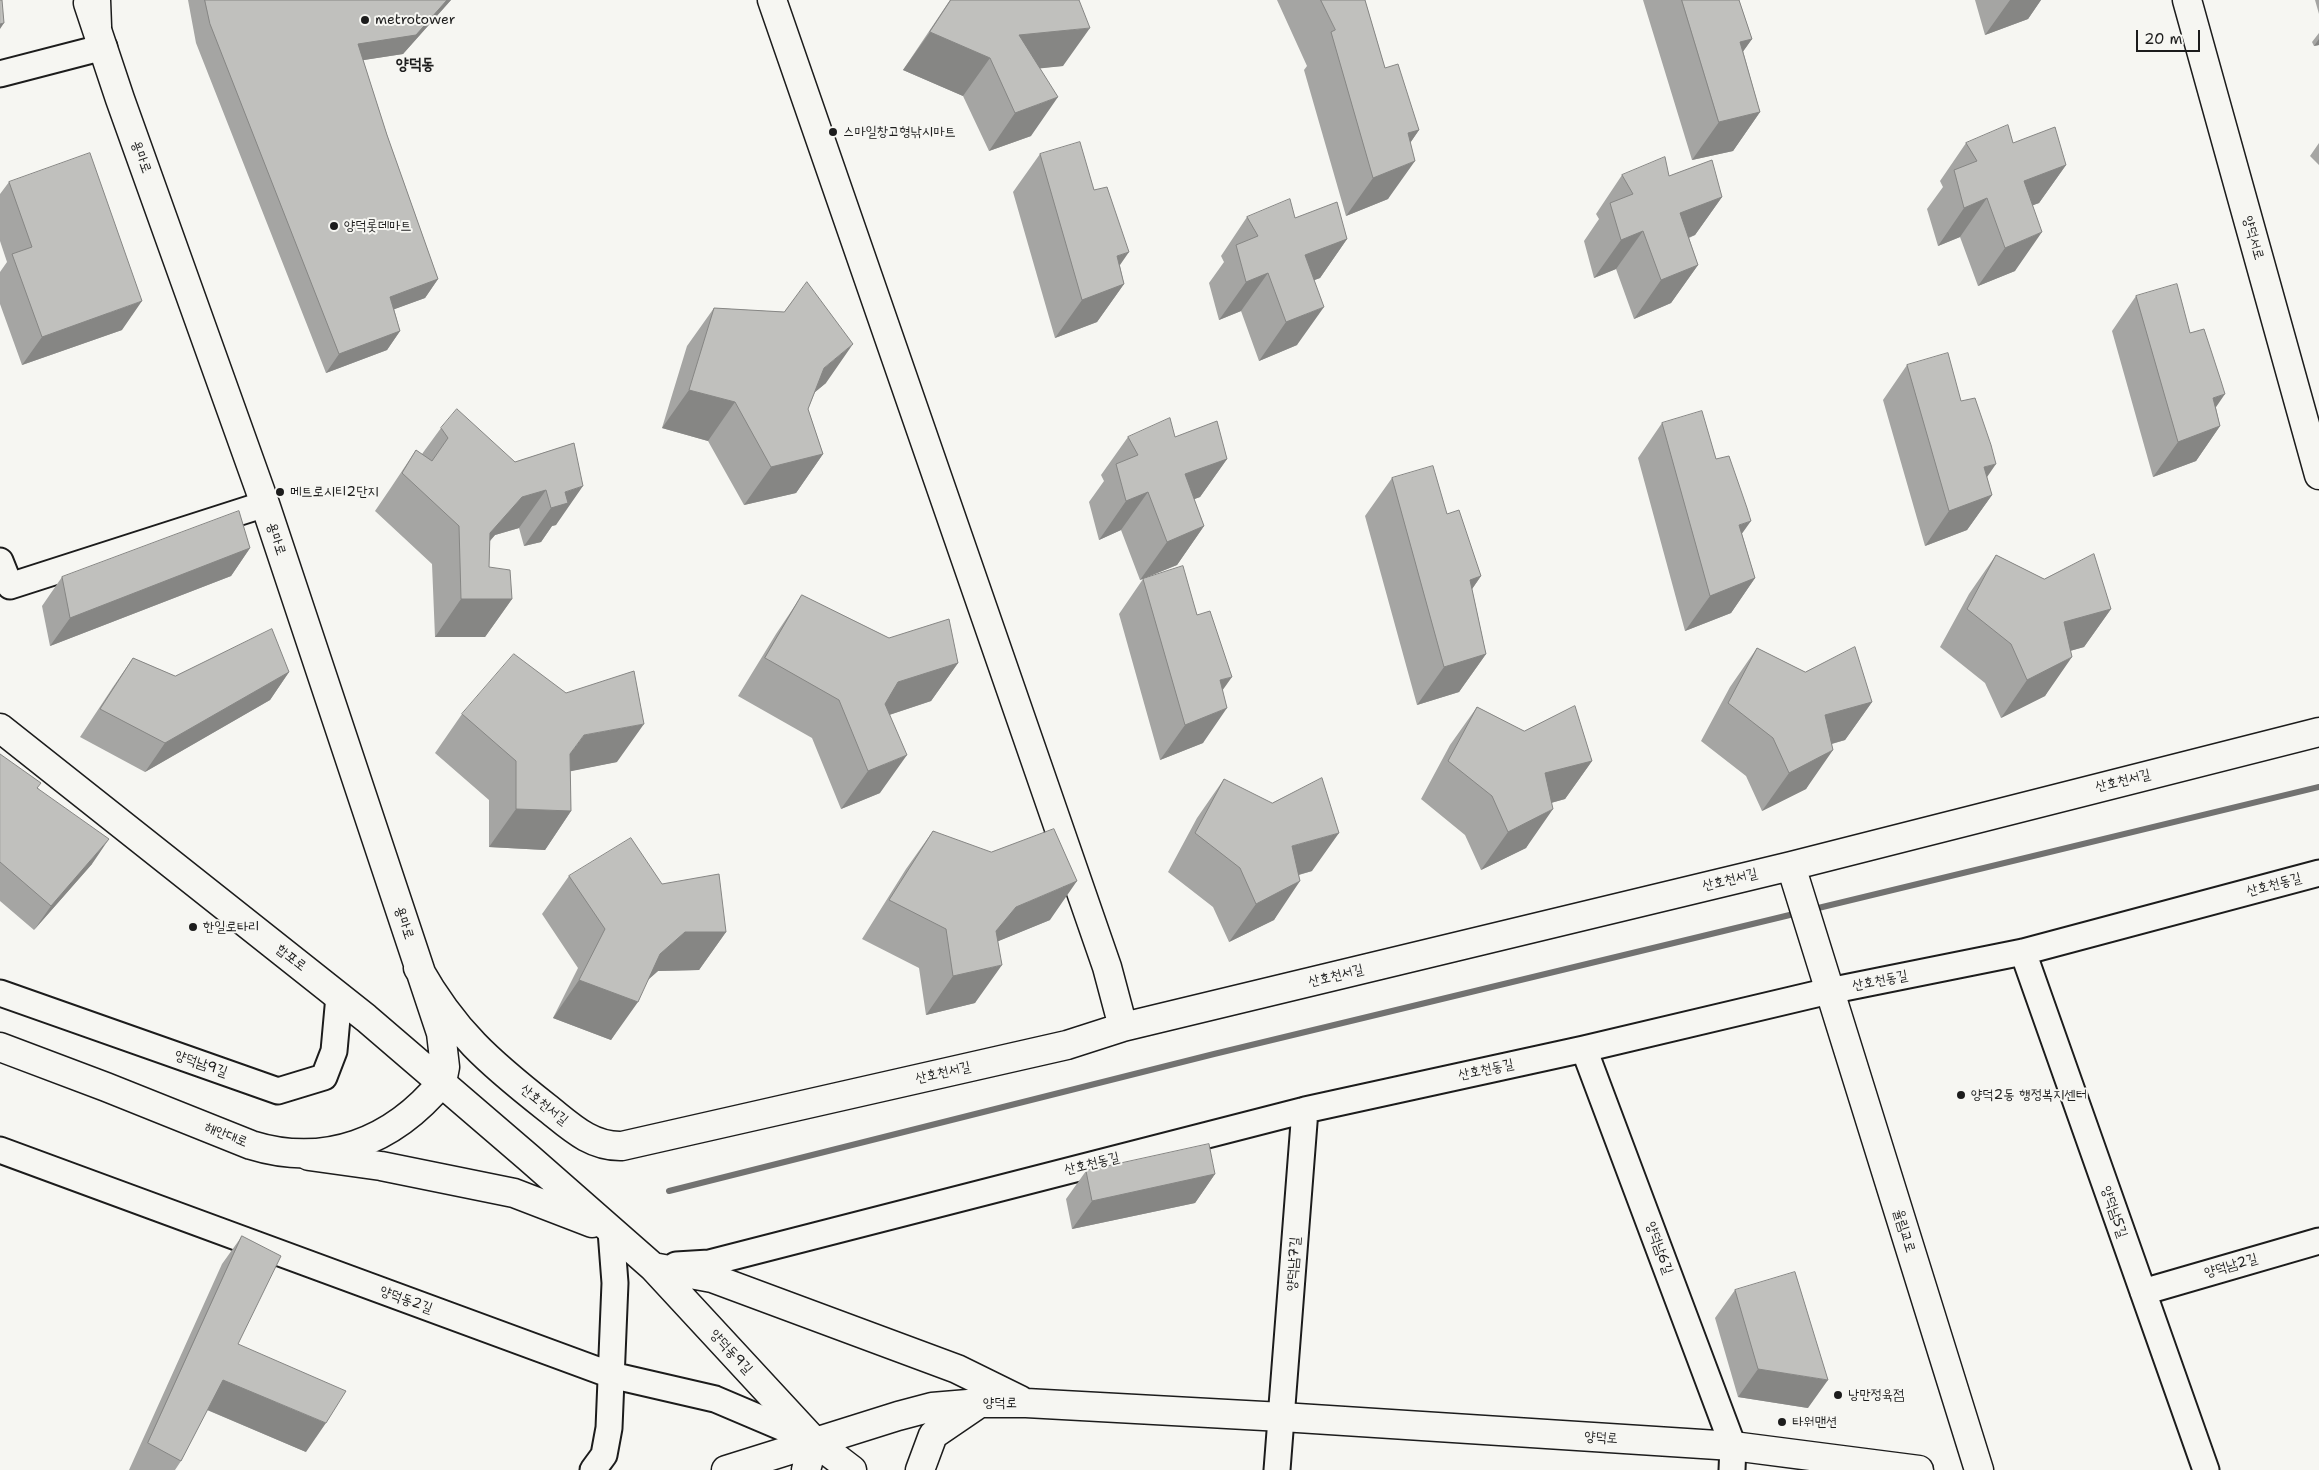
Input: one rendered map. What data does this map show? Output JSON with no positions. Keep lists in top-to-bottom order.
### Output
{
  "streets": {
    "main road": [
      "용마로",
      "양덕서로",
      "산호천서길",
      "합포로",
      "해안대로",
      "율림교로",
      "양덕동9길",
      "양덕로"
    ],
    "street": [
      "산호천동길",
      "양덕남9길",
      "양덕남5길",
      "양덕남6길",
      "양덕남7길",
      "양덕남2길",
      "양덕동2길"
    ]
  },
  "crossings": [
    ["용마로", "산호천서길"],
    ["용마로", "합포로"],
    ["용마로", "해안대로"],
    ["산호천서길", "율림교로"],
    ["산호천동길", "양덕남5길"],
    ["산호천동길", "율림교로"],
    ["산호천동길", "양덕남6길"],
    ["산호천동길", "양덕남7길"],
    ["산호천동길", "양덕동9길"],
    ["합포로", "양덕남9길"],
    ["합포로", "해안대로"],
    ["합포로", "양덕동9길"],
    ["양덕남5길", "양덕남2길"],
    ["양덕남6길", "양덕로"],
    ["양덕남7길", "양덕로"],
    ["양덕동2길", "양덕동9길"],
    ["양덕동2길", "양덕로"],
    ["양덕동9길", "양덕로"]
  ],
  "districts": ["양덕동"],
  "places": [
    "metrotower",
    "스마일창고형낚시마트",
    "양덕롯데마트",
    "메트로시티2단지",
    "한일로타리",
    "양덕2동 행정복지센터",
    "낭만정육점",
    "타워맨션"
  ],
  "scale_bar": "20 m"
}
